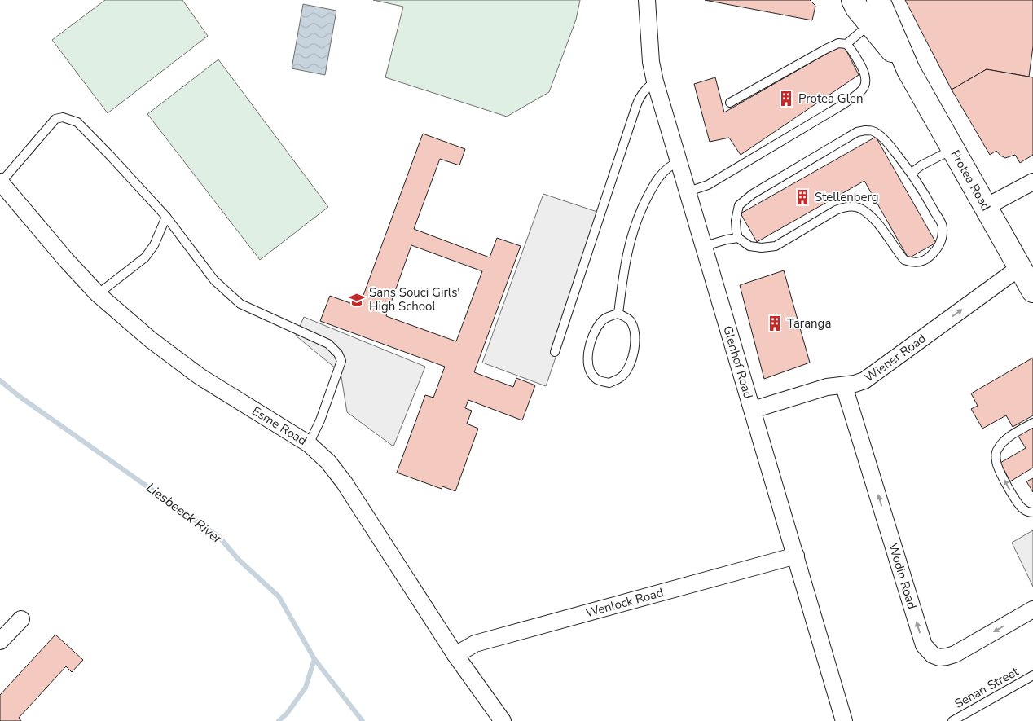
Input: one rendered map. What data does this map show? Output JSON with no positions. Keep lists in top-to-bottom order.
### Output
{
  "streets": {
    "main road": ["Protea Road"],
    "street": [
      "Wiener Road",
      "Glenhof Road",
      "Esme Road",
      "Wodin Road",
      "Wenlock Road"
    ],
    "lane": ["Senan Street"]
  },
  "crossings": [
    ["Protea Road", "Wiener Road"],
    ["Wiener Road", "Glenhof Road"],
    ["Wiener Road", "Wodin Road"],
    ["Glenhof Road", "Wenlock Road"],
    ["Esme Road", "Wenlock Road"]
  ],
  "one_way": ["Wiener Road"],
  "water": ["Liesbeeck River"],
  "places": {
    "building": ["Protea Glen", "Stellenberg", "Taranga"],
    "school or university": ["Sans Souci Girls' High School"]
  }
}
